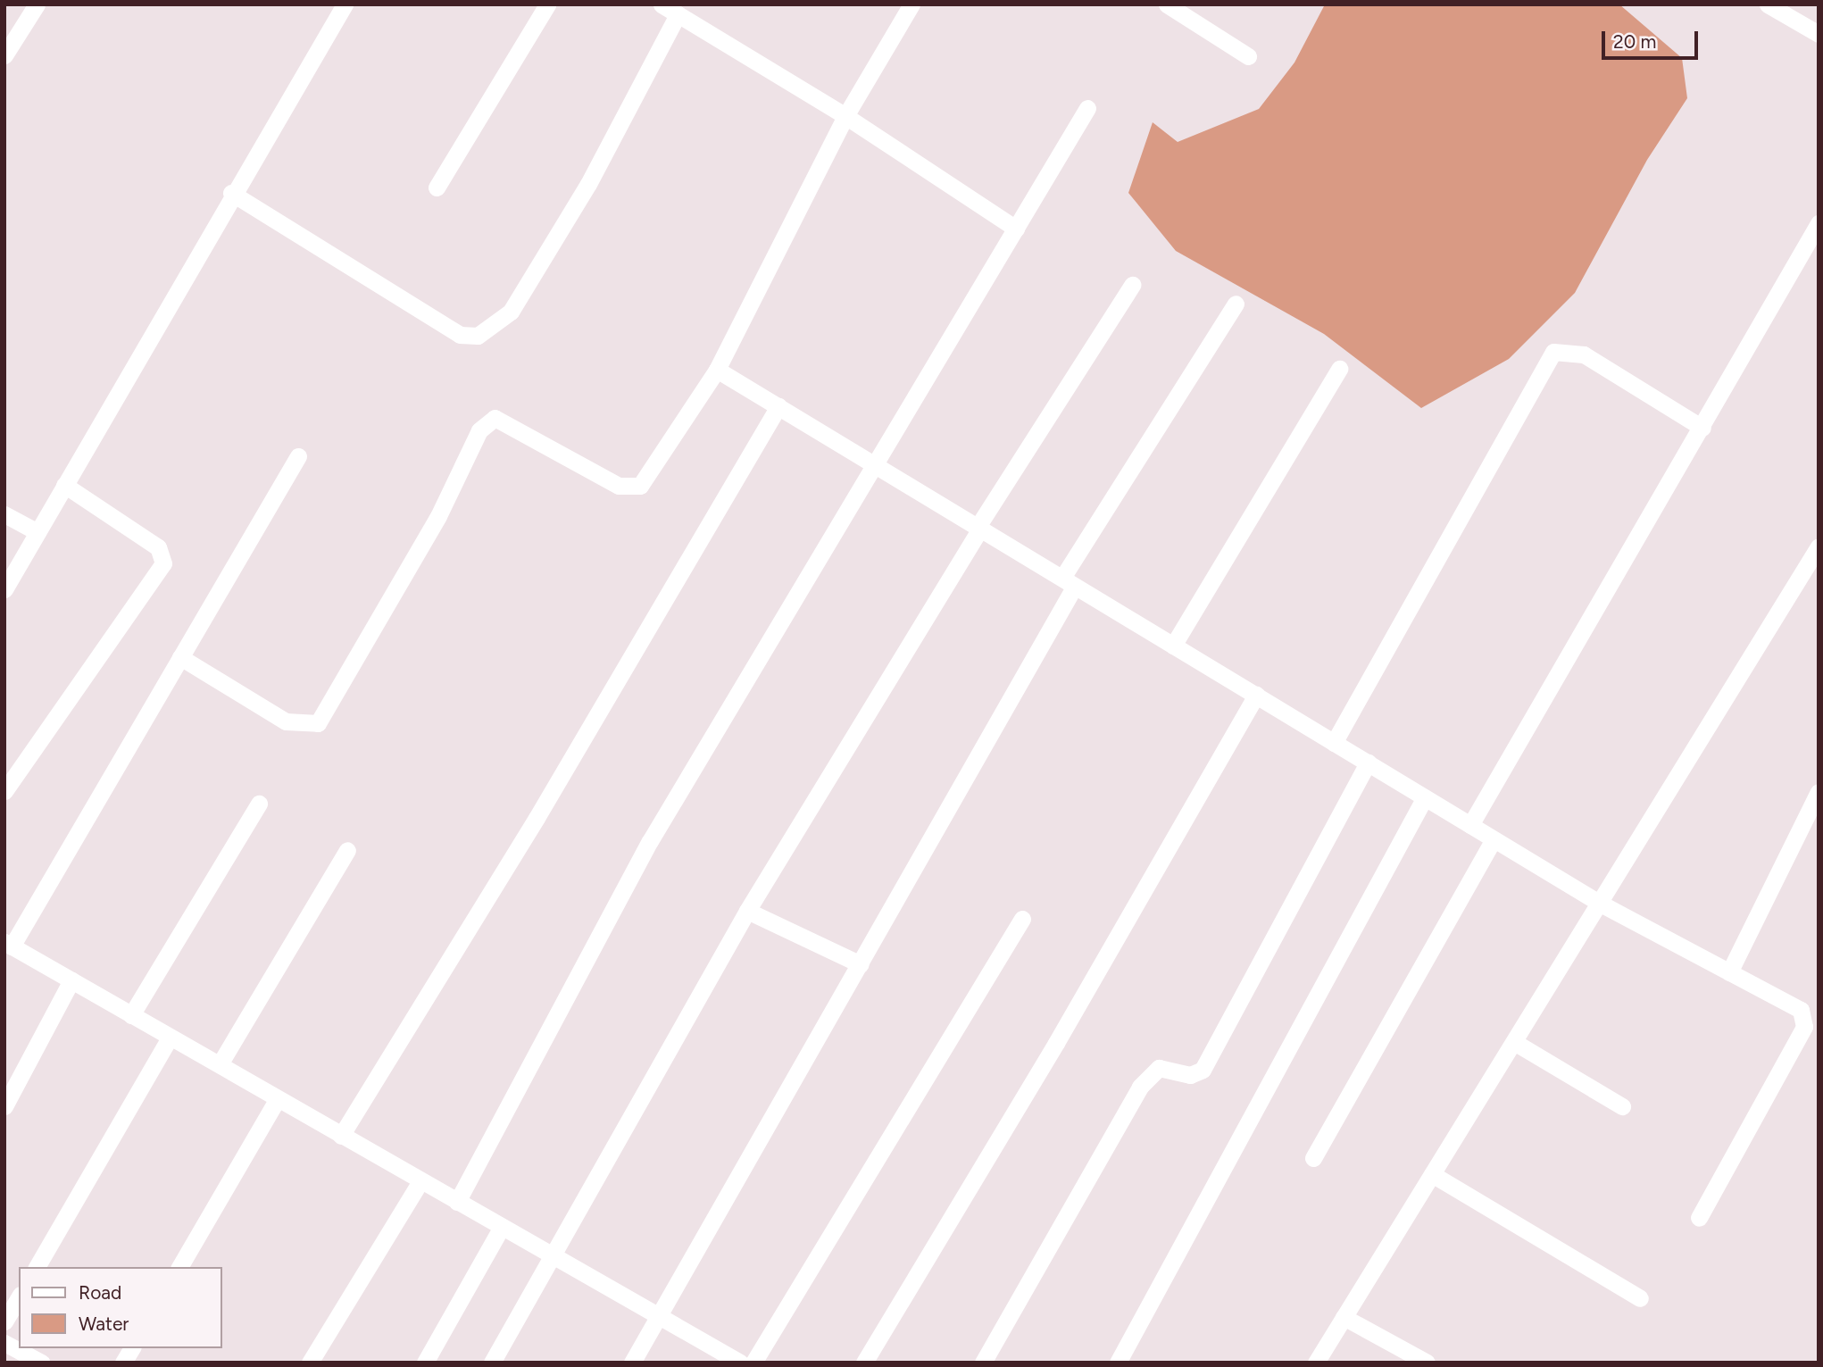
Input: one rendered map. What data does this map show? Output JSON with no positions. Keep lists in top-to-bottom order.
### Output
{
  "legend": ["Road", "Water"],
  "scale_bar": "20 m"
}
